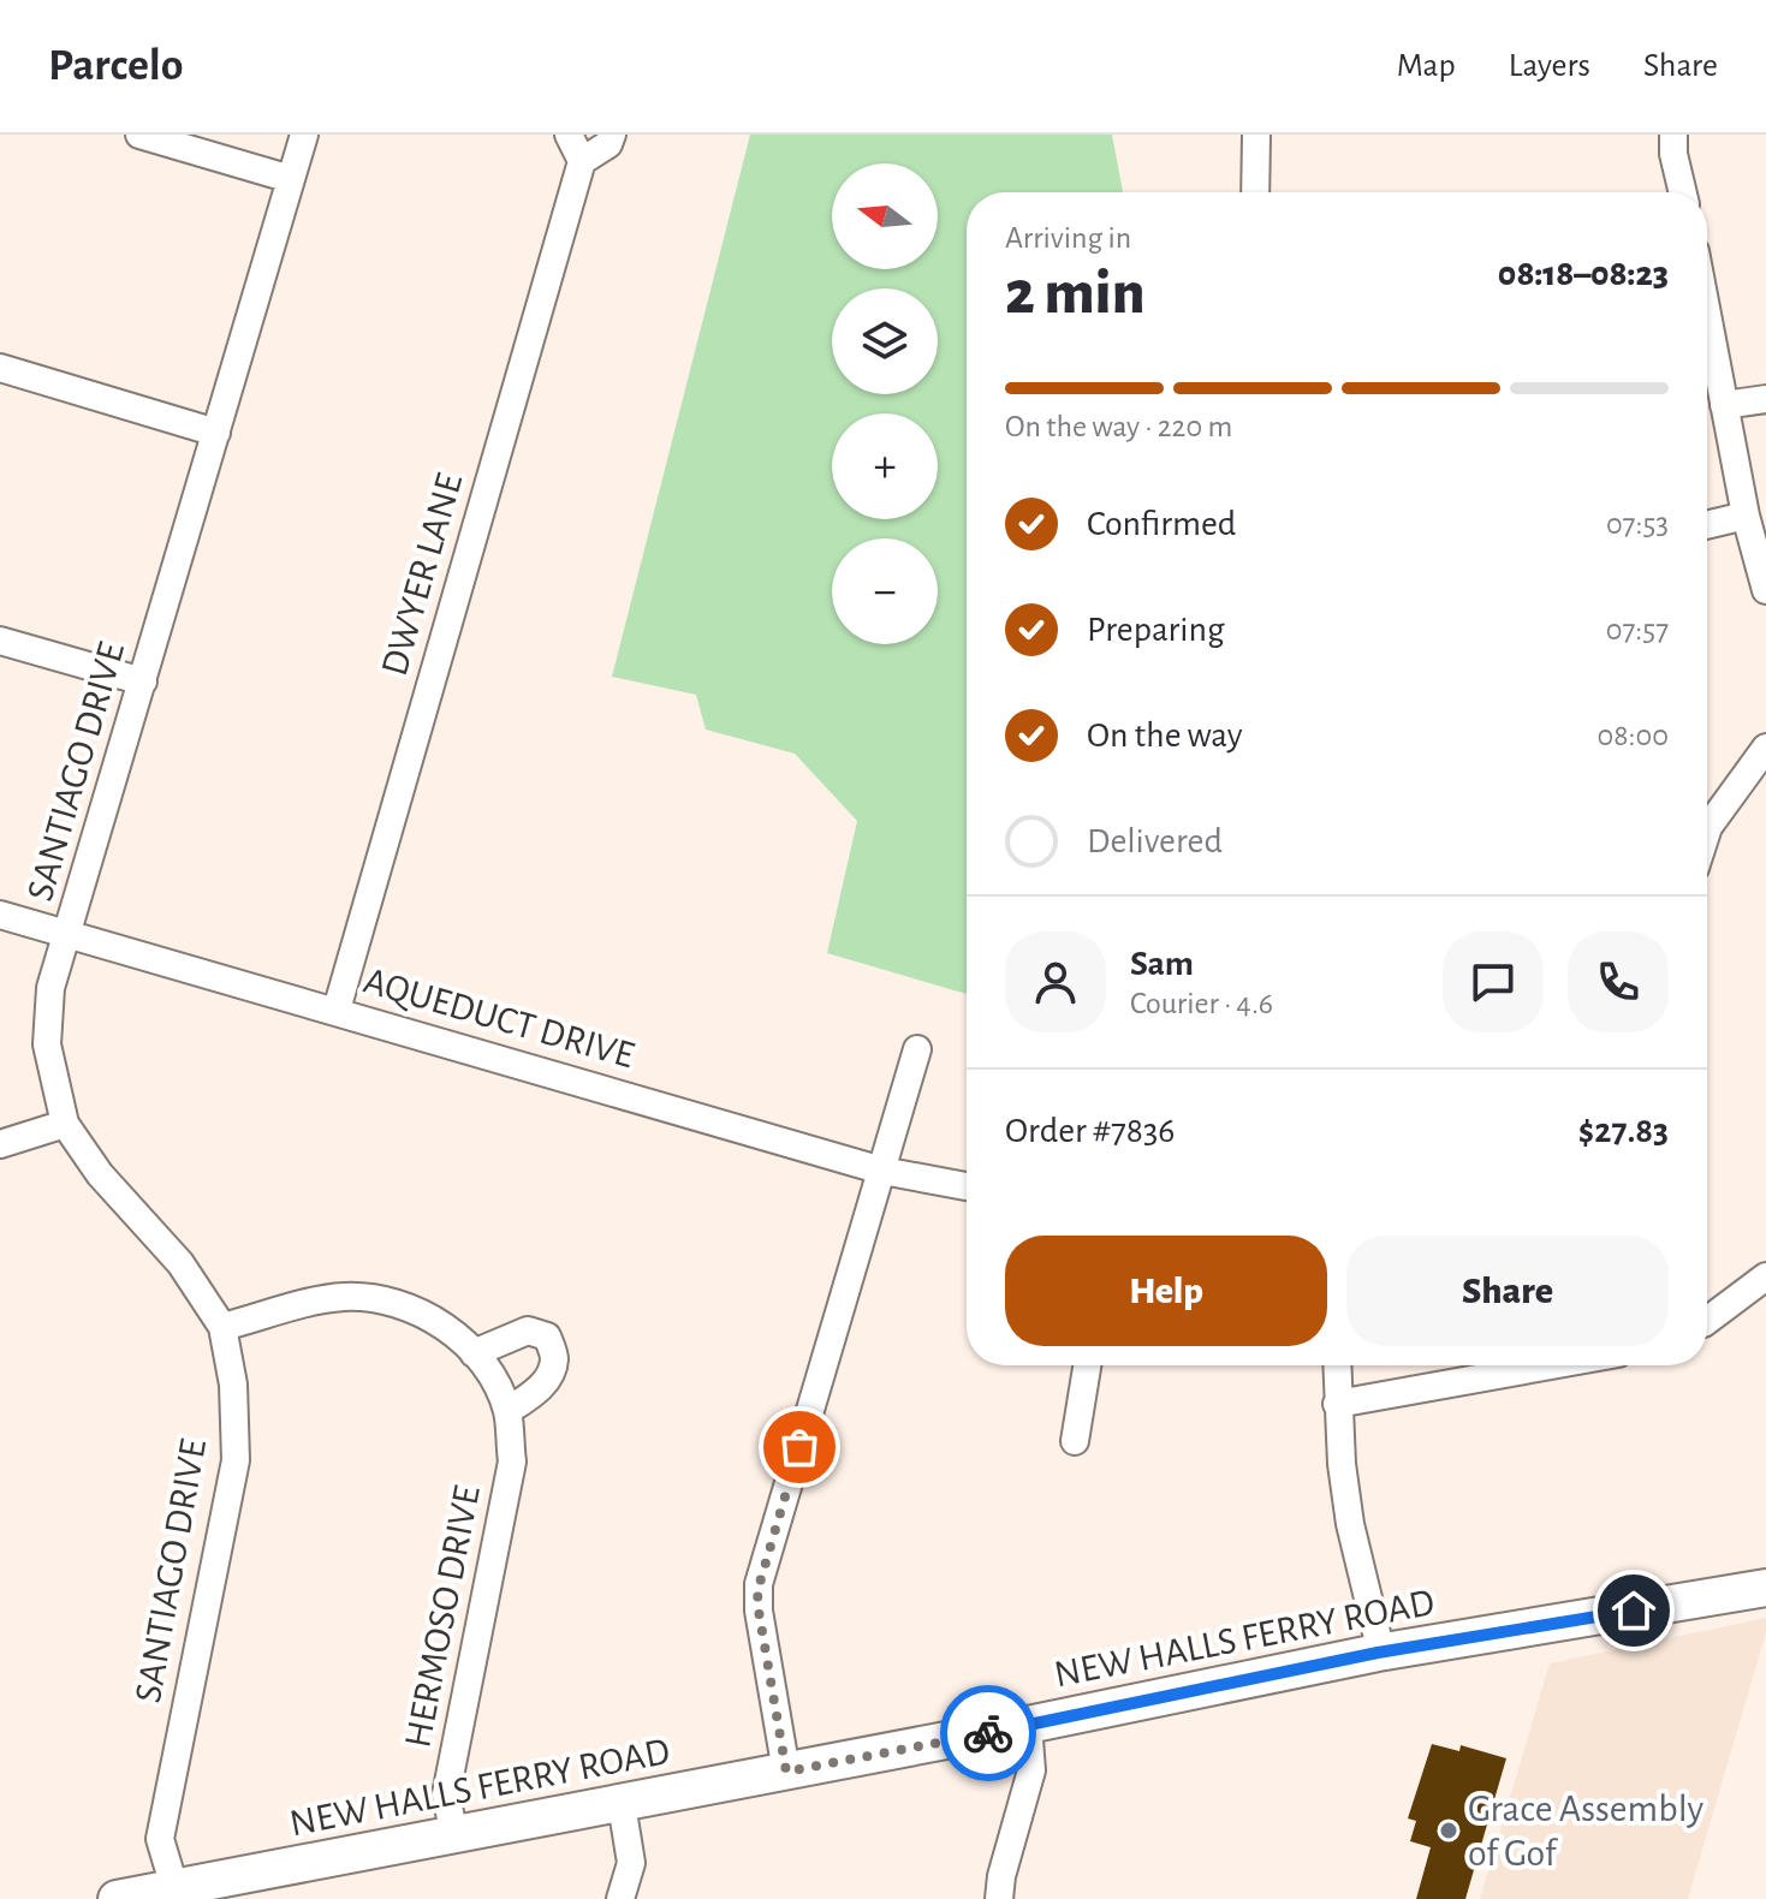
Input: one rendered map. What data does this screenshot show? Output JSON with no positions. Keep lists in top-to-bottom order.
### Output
{
  "streets": {
    "main road": ["NEW HALLS FERRY ROAD"],
    "street": [
      "DWYER LANE",
      "SANTIAGO DRIVE",
      "AQUEDUCT DRIVE",
      "HERMOSO DRIVE"
    ]
  },
  "crossings": [
    ["DWYER LANE", "AQUEDUCT DRIVE"],
    ["SANTIAGO DRIVE", "AQUEDUCT DRIVE"],
    ["SANTIAGO DRIVE", "HERMOSO DRIVE"],
    ["SANTIAGO DRIVE", "NEW HALLS FERRY ROAD"],
    ["HERMOSO DRIVE", "NEW HALLS FERRY ROAD"]
  ],
  "places": ["Grace Assembly of Gof"],
  "north": "left",
  "page": {
    "header": "Parcelo",
    "nav": ["Map", "Layers", "Share"],
    "map_buttons": ["+", "−"],
    "heading": ["2 min", "Arriving in", "08:18–08:23"],
    "panel": [
      "Sam",
      "Courier · 4.6",
      "Order #7836",
      "$27.83"
    ],
    "bar": "On the way · 220 m",
    "list": [
      ["Confirmed", "07:53"],
      ["Preparing", "07:57"],
      ["On the way", "08:00"],
      "Delivered"
    ],
    "buttons": ["Help", "Share"]
  }
}
